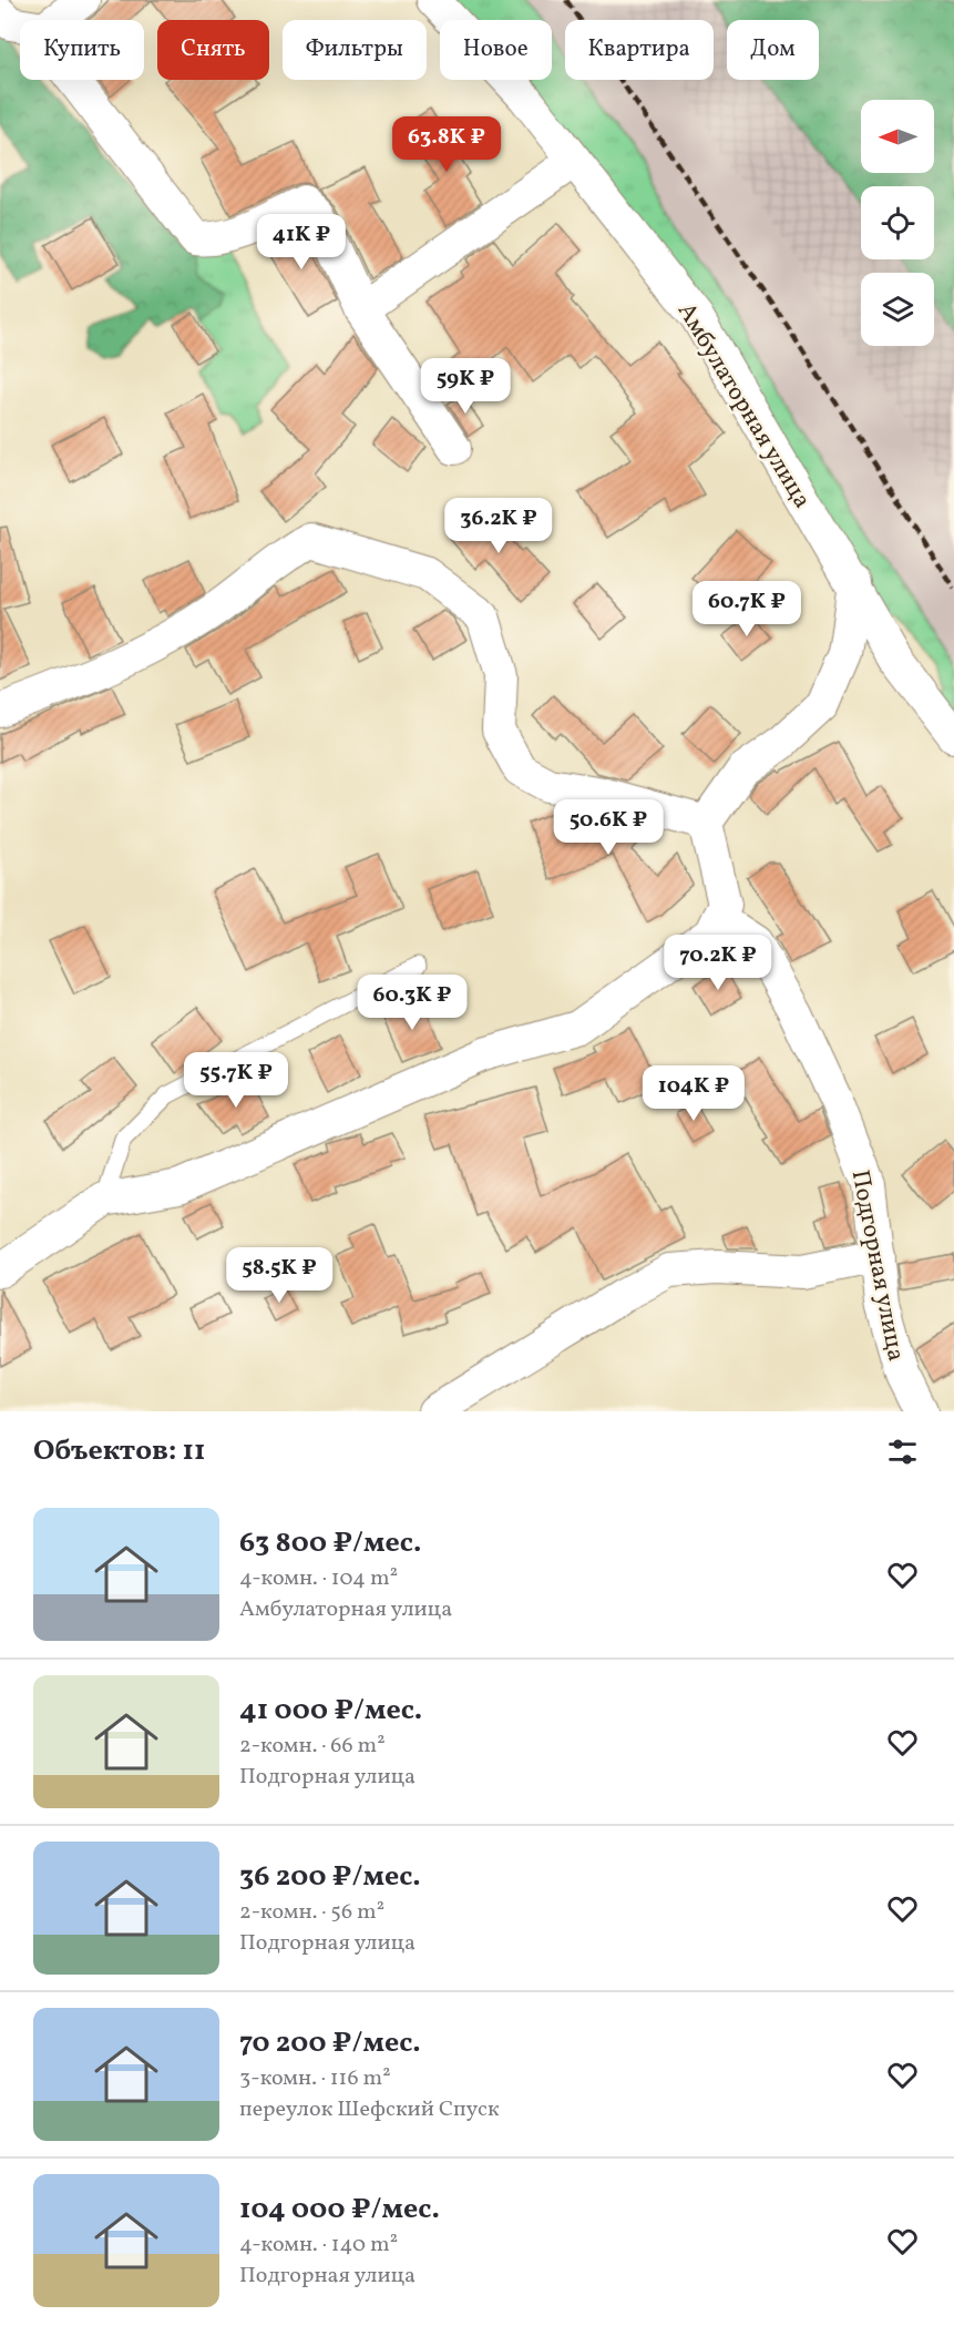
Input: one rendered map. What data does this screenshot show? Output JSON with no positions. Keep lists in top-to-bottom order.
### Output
{
  "streets": {
    "street": ["Амбулаторная улица", "Подгорная улица"]
  },
  "north": "left",
  "page": {
    "chip": [
      "Купить",
      "Снять",
      "Фильтры",
      "Новое",
      "Квартира",
      "Дом"
    ],
    "price": [
      "63.8K ₽",
      "41K ₽",
      "59K ₽",
      "36.2K ₽",
      "60.7K ₽",
      "50.6K ₽",
      "70.2K ₽",
      "60.3K ₽",
      "55.7K ₽",
      "104K ₽",
      "58.5K ₽"
    ],
    "heading": "Объектов: 11",
    "list": [
      {
        "name": "63 800 ₽/мес.",
        "note": "4-комн. · 104 m² · Амбулаторная улица"
      },
      {
        "name": "41 000 ₽/мес.",
        "note": "2-комн. · 66 m² · Подгорная улица"
      },
      {
        "name": "36 200 ₽/мес.",
        "note": "2-комн. · 56 m² · Подгорная улица"
      },
      {
        "name": "70 200 ₽/мес.",
        "note": "3-комн. · 116 m² · переулок Шефский Спуск"
      },
      {
        "name": "104 000 ₽/мес.",
        "note": "4-комн. · 140 m² · Подгорная улица"
      }
    ]
  }
}
